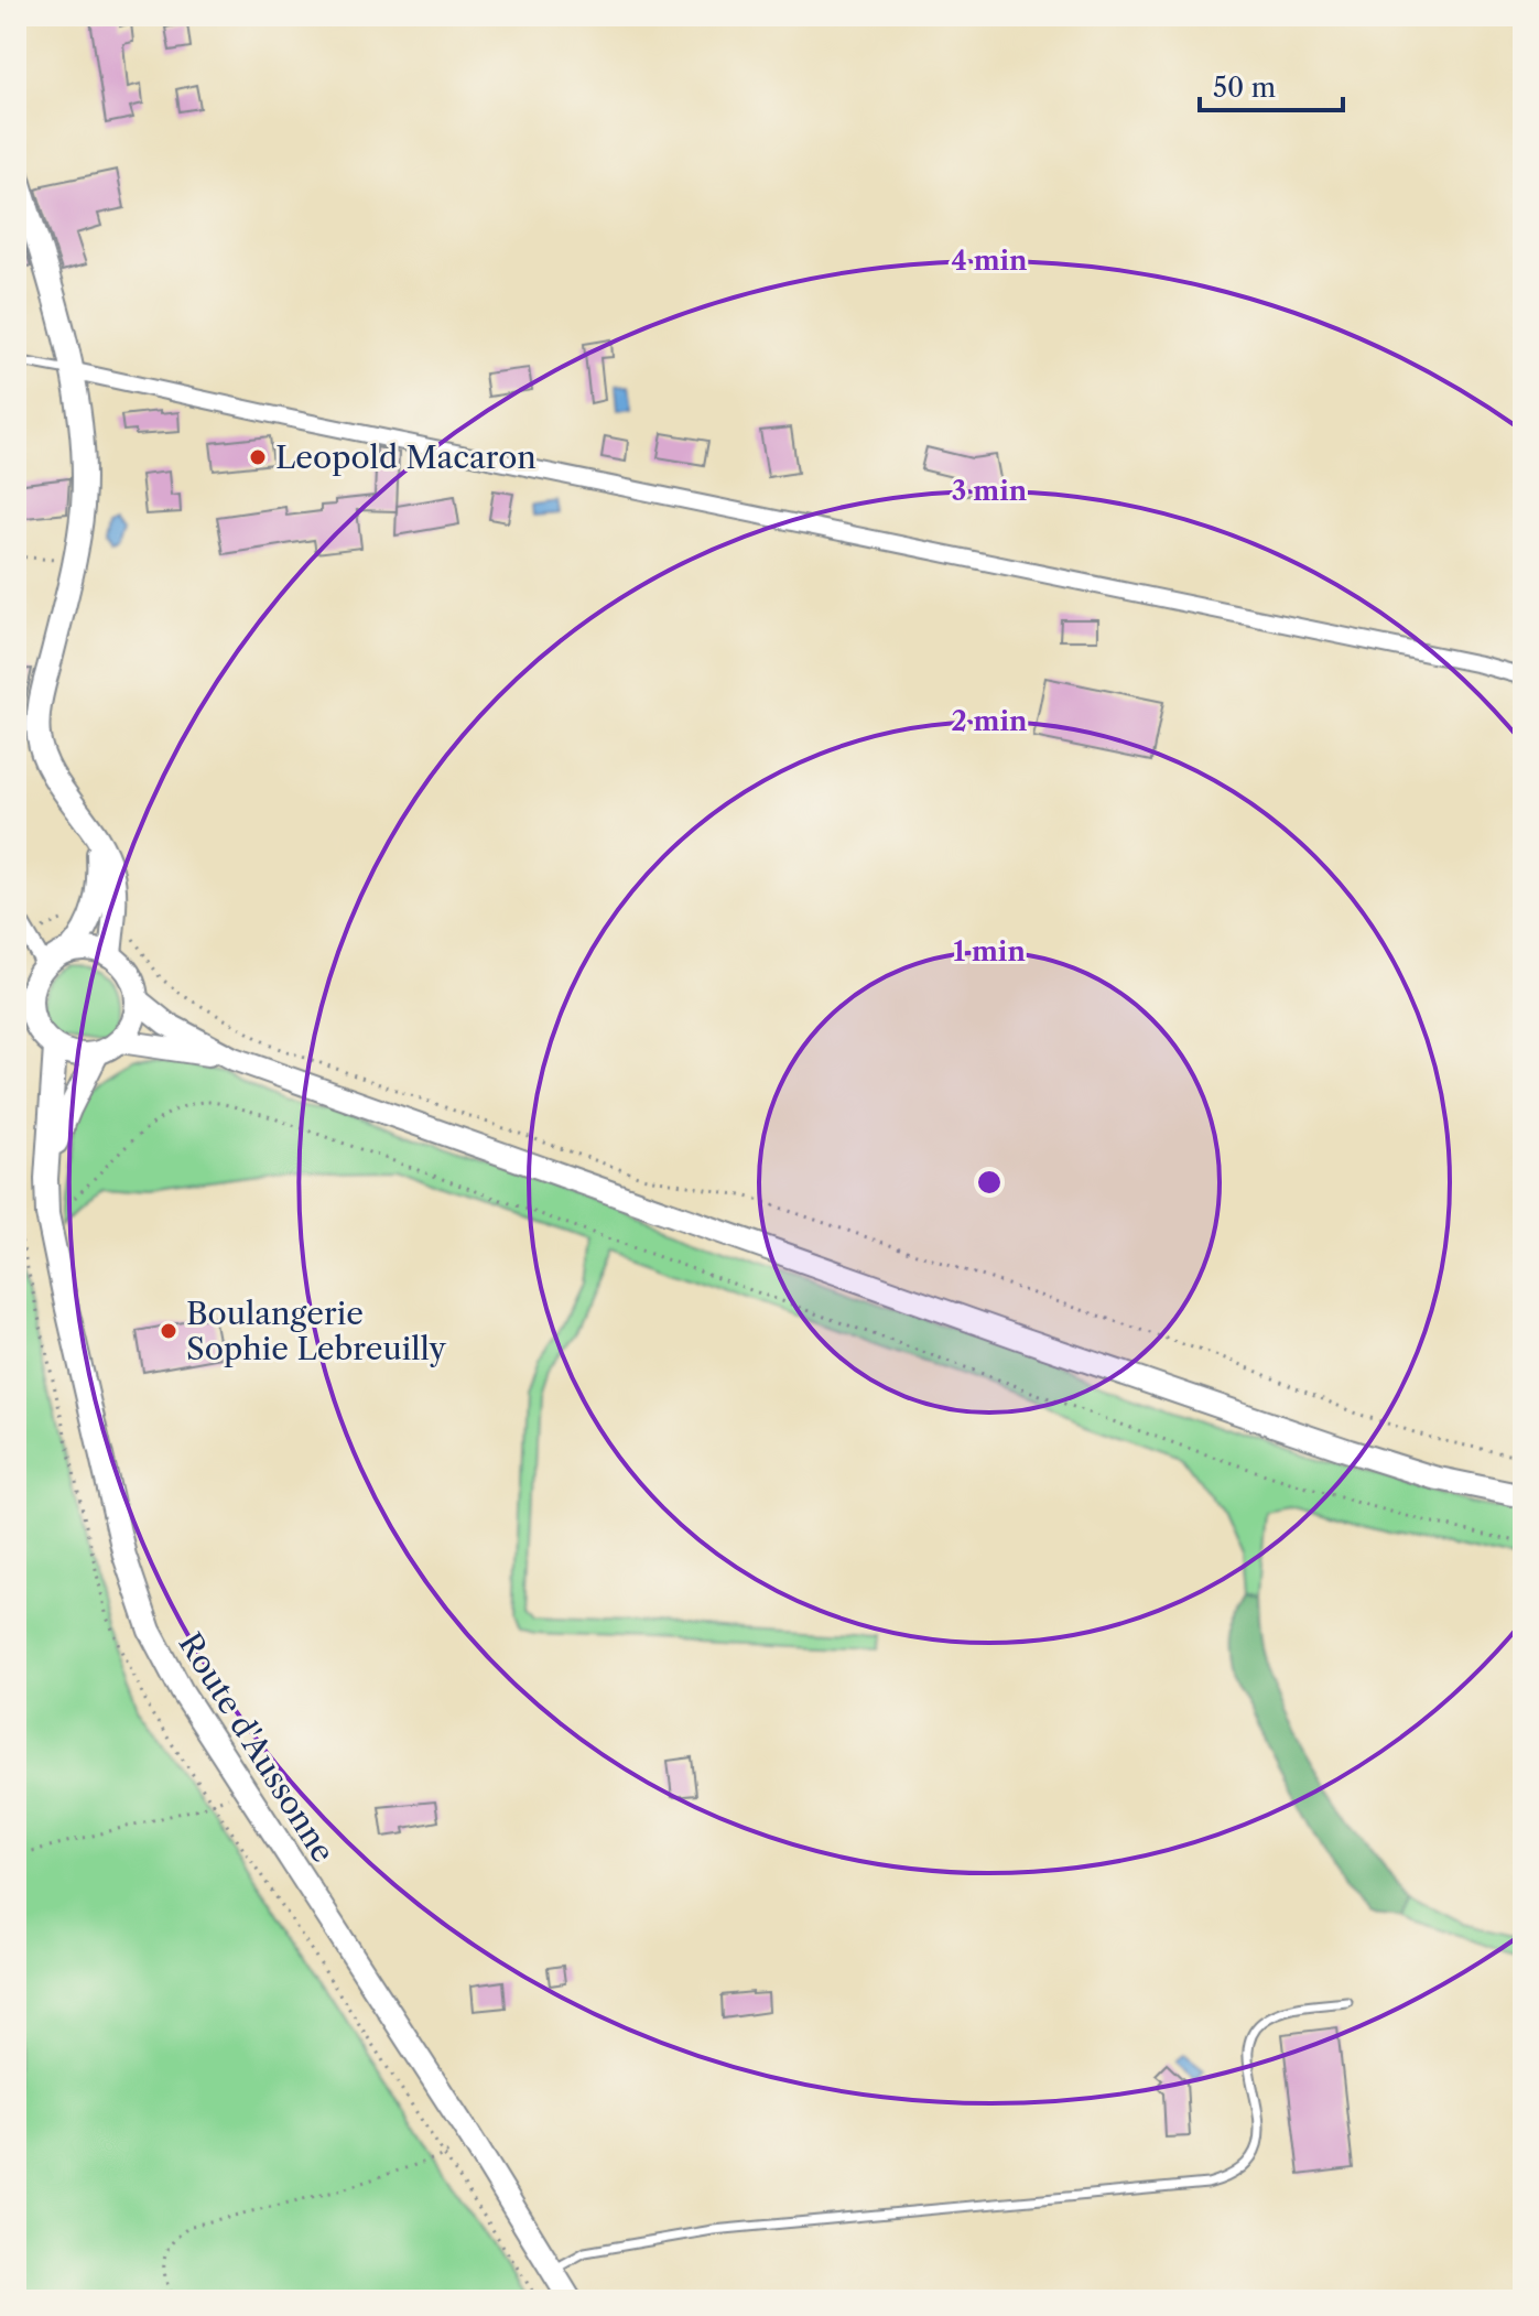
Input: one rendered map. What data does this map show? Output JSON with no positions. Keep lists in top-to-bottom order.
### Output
{
  "streets": {
    "main road": ["Route d'Aussonne"]
  },
  "places": ["Leopold Macaron", "Boulangerie Sophie Lebreuilly"],
  "scale_bar": "50 m",
  "rings": [
    "4 min",
    "3 min",
    "2 min",
    "1 min"
  ]
}
